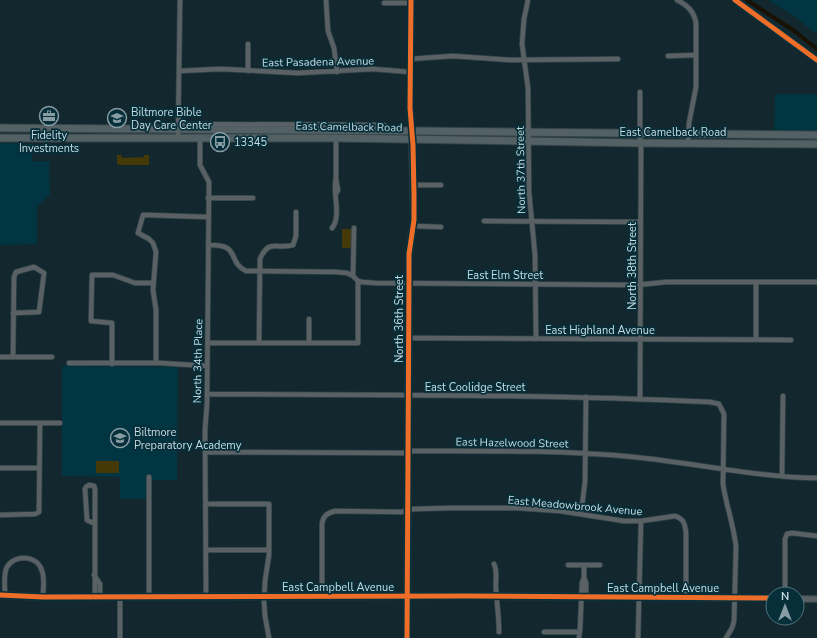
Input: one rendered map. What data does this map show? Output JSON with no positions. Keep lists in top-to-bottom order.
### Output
{
  "streets": {
    "main road": ["East Camelback Road", "North 36th Street"],
    "street": [
      "East Pasadena Avenue",
      "North 37th Street",
      "North 38th Street",
      "East Elm Street",
      "East Highland Avenue",
      "North 34th Place",
      "East Coolidge Street",
      "East Hazelwood Street",
      "East Meadowbrook Avenue",
      "East Campbell Avenue"
    ]
  },
  "crossings": [
    ["East Pasadena Avenue", "North 36th Street"],
    ["East Camelback Road", "North 37th Street"],
    ["East Camelback Road", "North 38th Street"],
    ["East Camelback Road", "North 36th Street"],
    ["East Camelback Road", "North 34th Place"],
    ["North 37th Street", "East Elm Street"],
    ["North 37th Street", "East Highland Avenue"],
    ["North 38th Street", "East Elm Street"],
    ["North 38th Street", "East Highland Avenue"],
    ["North 38th Street", "East Coolidge Street"],
    ["East Elm Street", "North 36th Street"],
    ["North 36th Street", "East Highland Avenue"],
    ["North 36th Street", "East Coolidge Street"],
    ["North 36th Street", "East Hazelwood Street"],
    ["North 36th Street", "East Meadowbrook Avenue"],
    ["North 36th Street", "East Campbell Avenue"],
    ["North 34th Place", "East Coolidge Street"],
    ["North 34th Place", "East Hazelwood Street"],
    ["North 34th Place", "East Campbell Avenue"],
    ["East Coolidge Street", "East Hazelwood Street"],
    ["East Meadowbrook Avenue", "East Campbell Avenue"]
  ],
  "places": {
    "office": ["Fidelity Investments"],
    "school or university": ["Biltmore Bible Day Care Center", "Biltmore Preparatory Academy"],
    "bus stop": ["13345"]
  },
  "north": "top"
}
